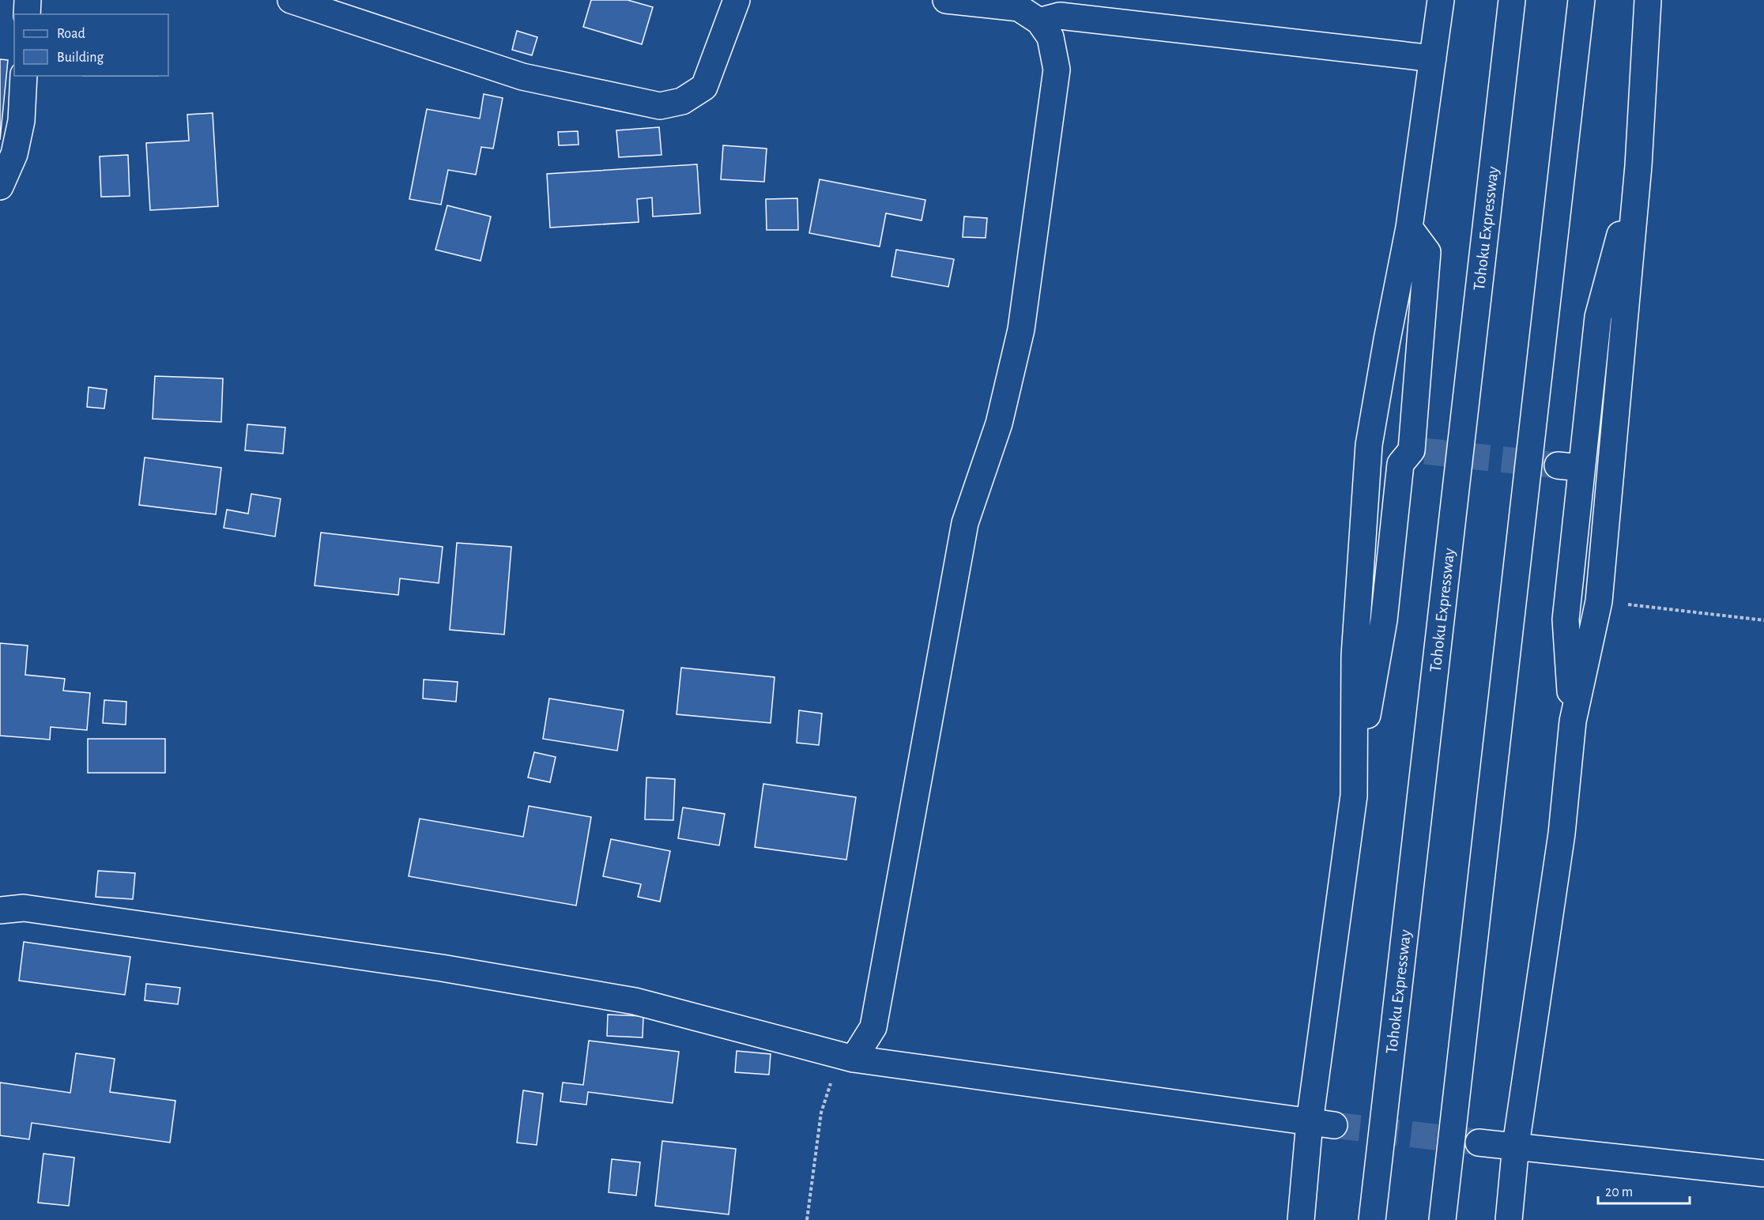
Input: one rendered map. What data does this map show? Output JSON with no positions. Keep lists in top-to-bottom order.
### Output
{
  "streets": {
    "main road": ["Tohoku Expressway"]
  },
  "legend": ["Road", "Building"],
  "scale_bar": "20 m"
}
